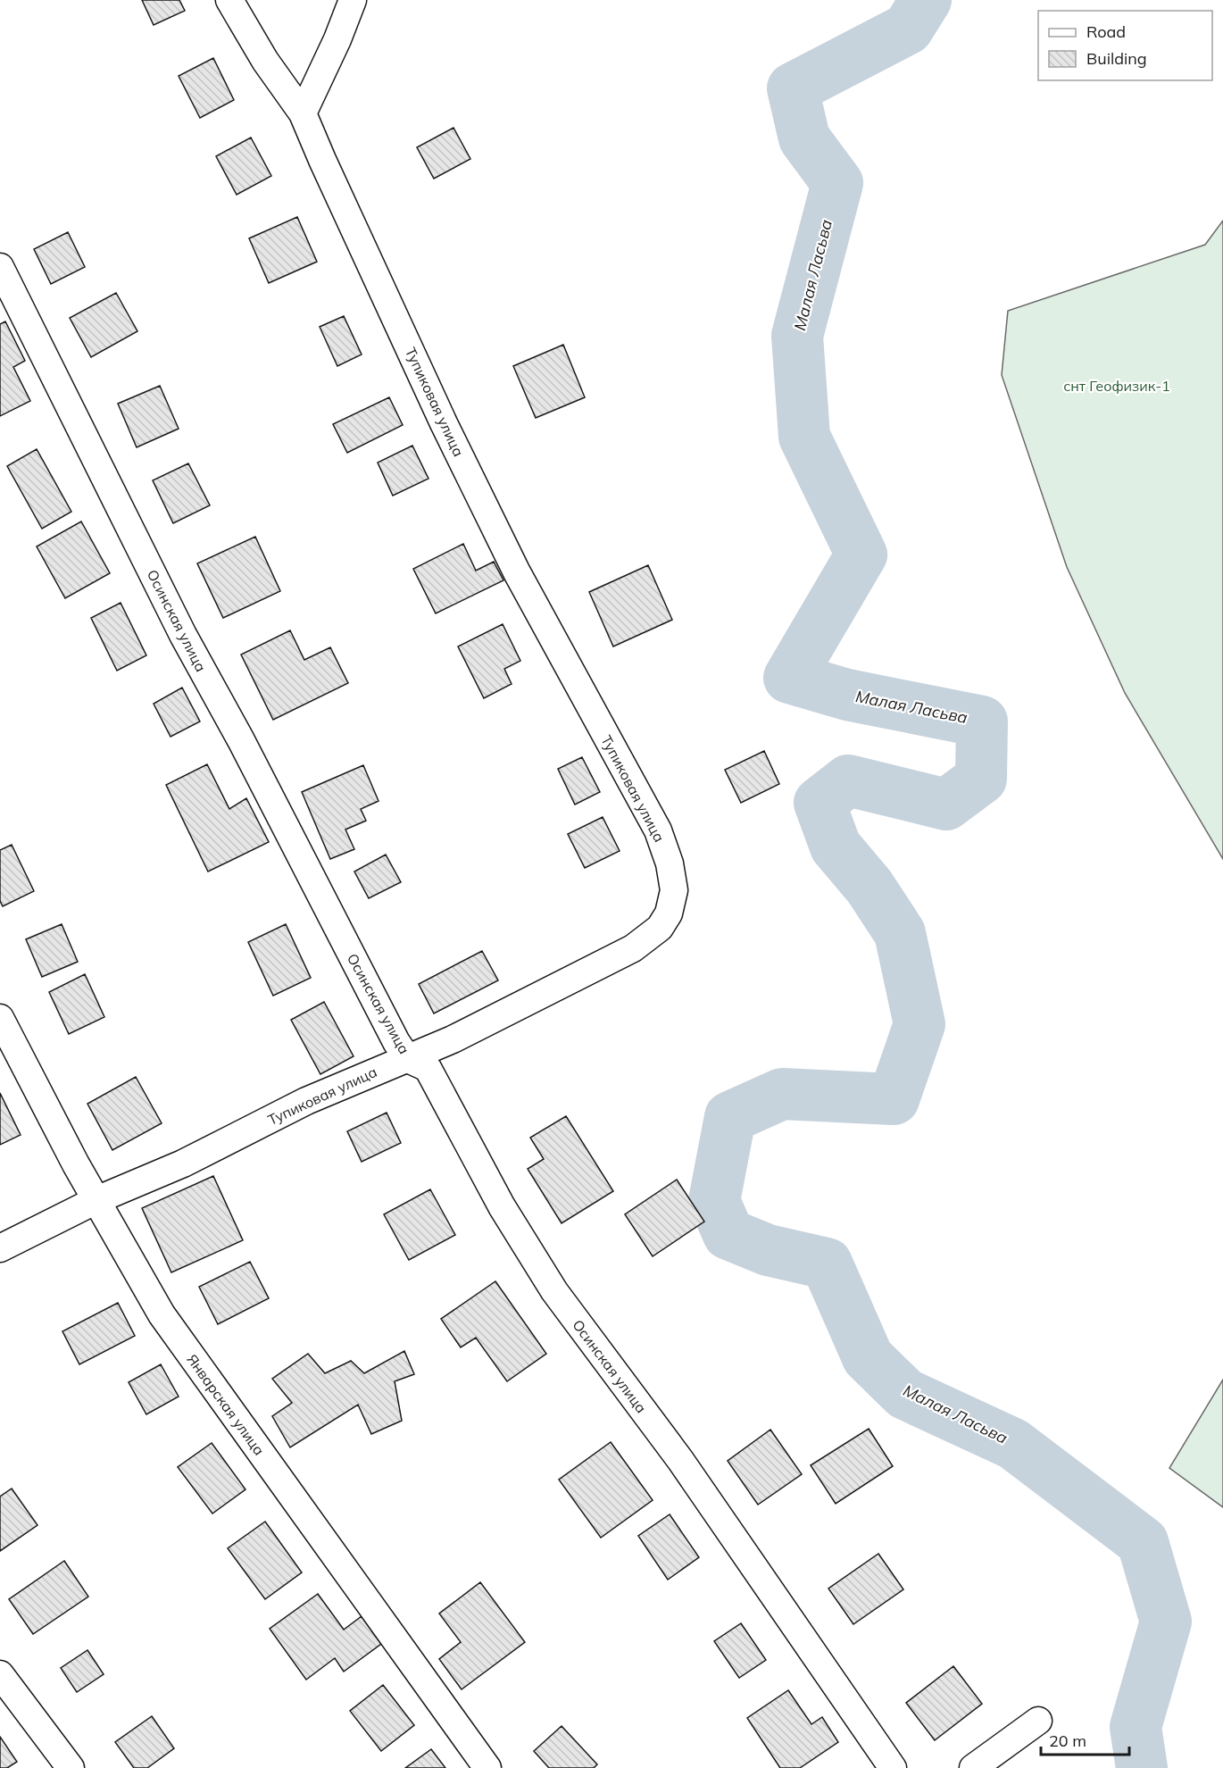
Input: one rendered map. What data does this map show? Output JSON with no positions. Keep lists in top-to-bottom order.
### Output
{
  "streets": {
    "street": ["Тупиковая улица", "Осинская улица", "Январская улица"]
  },
  "crossings": [
    ["Тупиковая улица", "Осинская улица"],
    ["Тупиковая улица", "Январская улица"]
  ],
  "water": ["Малая Ласьва"],
  "parks": ["снт Геофизик-1"],
  "legend": ["Road", "Building"],
  "scale_bar": "20 m"
}
